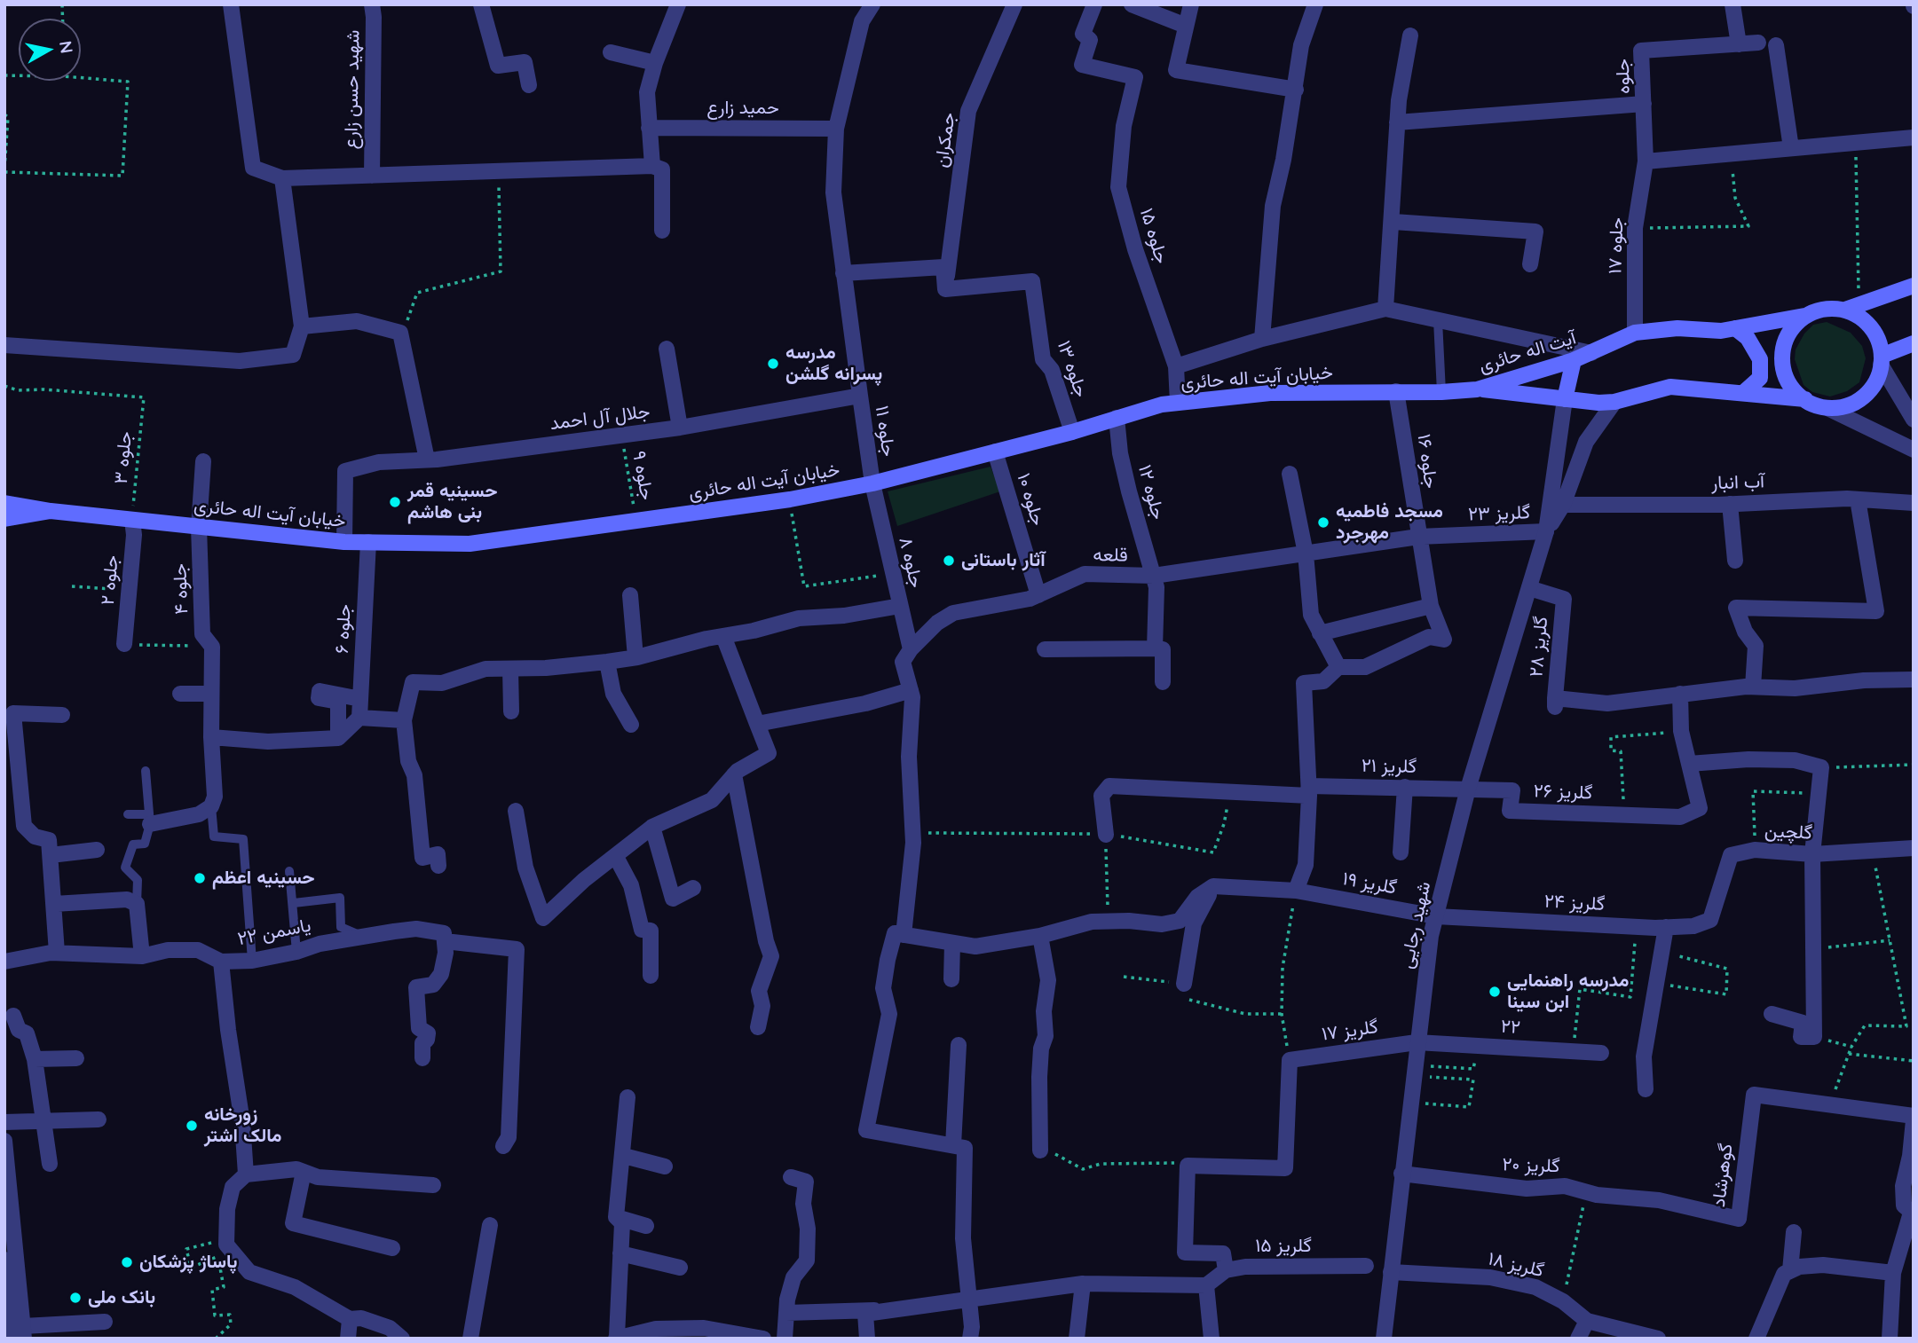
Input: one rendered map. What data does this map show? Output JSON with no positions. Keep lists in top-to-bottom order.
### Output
{
  "streets": {
    "main road": ["آیت اله حائری", "خیابان آیت اله حائری"],
    "street": [
      "جلوه",
      "شهید حسن زارع",
      "حمید زارع",
      "جمکران",
      "جلوه ۱۵",
      "جلوه ۱۷",
      "جلوه ۱۳",
      "جلال آل احمد",
      "جلوه ۱۱",
      "جلوه ۱۶",
      "آب انبار",
      "جلوه ۱۲",
      "جلوه ۱۰",
      "گلریز ۲۳",
      "قلعه",
      "جلوه ۸",
      "جلوه ۲",
      "جلوه ۴",
      "جلوه ۶",
      "گلریز ۲۸",
      "گلریز ۲۱",
      "گلریز ۲۶",
      "گلچین",
      "گلریز ۱۹",
      "گلریز ۲۴",
      "شهید رجایی",
      "یاسمن ۲۲",
      "۲۲",
      "گلریز ۱۷",
      "گلریز ۲۰",
      "گوهرشاد",
      "گلریز ۱۵",
      "گلریز ۱۸"
    ],
    "path": ["جلوه ۳", "جلوه ۹"]
  },
  "crossings": [
    ["جلوه", "جلوه ۱۷"],
    ["جمکران", "جلوه ۱۳"],
    ["جلوه ۱۵", "خیابان آیت اله حائری"],
    ["جلوه ۱۷", "آیت اله حائری"],
    ["آیت اله حائری", "خیابان آیت اله حائری"],
    ["جلوه ۱۳", "خیابان آیت اله حائری"],
    ["خیابان آیت اله حائری", "جلال آل احمد"],
    ["خیابان آیت اله حائری", "جلوه ۱۱"],
    ["خیابان آیت اله حائری", "جلوه ۳"],
    ["خیابان آیت اله حائری", "جلوه ۱۶"],
    ["خیابان آیت اله حائری", "جلوه ۹"],
    ["خیابان آیت اله حائری", "جلوه ۱۲"],
    ["خیابان آیت اله حائری", "جلوه ۱۰"],
    ["خیابان آیت اله حائری", "جلوه ۸"],
    ["خیابان آیت اله حائری", "جلوه ۲"],
    ["خیابان آیت اله حائری", "جلوه ۴"],
    ["خیابان آیت اله حائری", "جلوه ۶"],
    ["جلال آل احمد", "جلوه ۱۱"],
    ["جلال آل احمد", "جلوه ۹"],
    ["جلوه ۱۱", "جلوه ۸"],
    ["جلوه ۳", "جلوه ۲"],
    ["جلوه ۱۶", "گلریز ۲۳"],
    ["جلوه ۱۲", "قلعه"],
    ["جلوه ۱۰", "قلعه"],
    ["گلریز ۲۳", "قلعه"],
    ["گلریز ۲۳", "شهید رجایی"],
    ["قلعه", "جلوه ۸"],
    ["گلریز ۲۸", "شهید رجایی"],
    ["گلریز ۲۱", "گلریز ۲۶"],
    ["گلریز ۲۱", "شهید رجایی"],
    ["گلریز ۲۶", "شهید رجایی"],
    ["گلچین", "گلریز ۲۴"],
    ["گلریز ۱۹", "گلریز ۲۴"],
    ["گلریز ۱۹", "شهید رجایی"],
    ["گلریز ۲۴", "شهید رجایی"],
    ["شهید رجایی", "۲۲"],
    ["شهید رجایی", "گلریز ۱۷"],
    ["شهید رجایی", "گلریز ۲۰"],
    ["شهید رجایی", "گلریز ۱۸"],
    ["۲۲", "گلریز ۱۷"],
    ["گلریز ۲۰", "گوهرشاد"]
  ],
  "places": [
    "مدرسه پسرانه گلشن",
    "حسینیه قمر بنی هاشم",
    "مسجد فاطمیه مهرجرد",
    "آثار باستانی",
    "حسینیه اعظم",
    "مدرسه راهنمایی ابن سینا",
    "زورخانه مالک اشتر",
    "پاساژ پزشکان",
    "بانک ملی"
  ],
  "north": "right"
}
